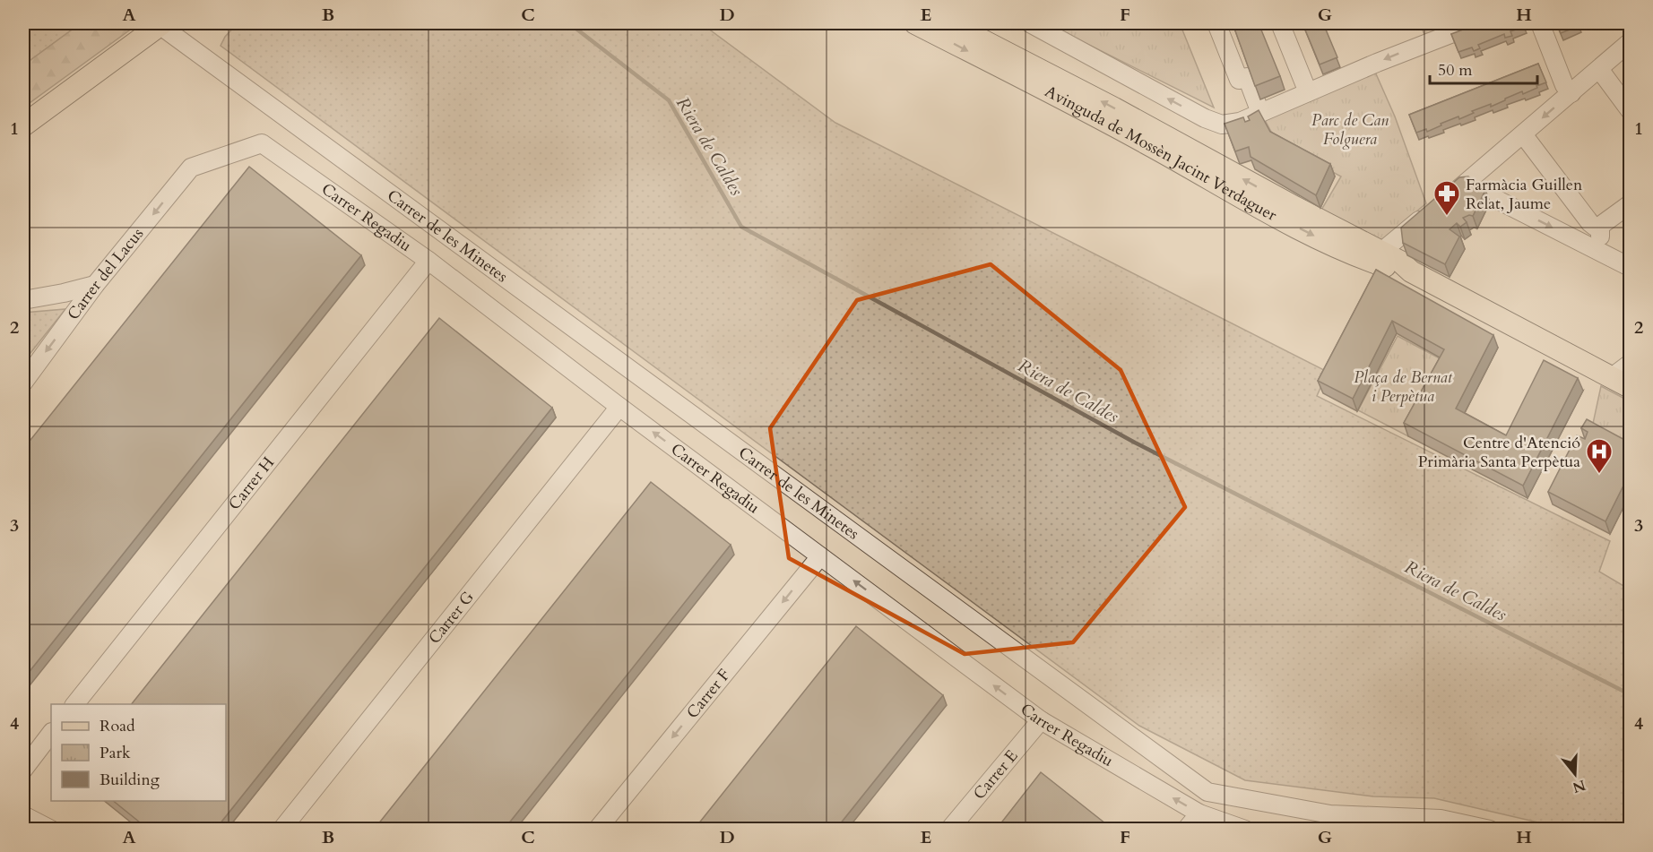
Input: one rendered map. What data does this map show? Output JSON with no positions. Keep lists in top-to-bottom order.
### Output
{
  "streets": {
    "main road": ["Avinguda de Mossèn Jacint Verdaguer"],
    "street": [
      "Carrer Regadiu",
      "Carrer de les Minetes",
      "Carrer del Lacus",
      "Carrer H",
      "Carrer G",
      "Carrer F",
      "Carrer E"
    ]
  },
  "crossings": [
    ["Carrer Regadiu", "Carrer del Lacus"],
    ["Carrer Regadiu", "Carrer H"],
    ["Carrer Regadiu", "Carrer G"],
    ["Carrer Regadiu", "Carrer F"],
    ["Carrer Regadiu", "Carrer E"]
  ],
  "one_way": ["Carrer Regadiu", "Carrer del Lacus", "Carrer F"],
  "water": ["Riera de Caldes"],
  "parks": ["Parc de Can Folguera", "Plaça de Bernat i Perpètua"],
  "places": {
    "pharmacy": ["Farmàcia Guillen Relat, Jaume"],
    "hospital": ["Centre d'Atenció Primària Santa Perpètua"]
  },
  "legend": ["Road", "Park", "Building"],
  "scale_bar": "50 m",
  "north": "bottom",
  "grid": {
    "columns": [
      "A",
      "B",
      "C",
      "D",
      "E",
      "F",
      "G",
      "H"
    ],
    "rows": [
      "1",
      "2",
      "3",
      "4"
    ]
  }
}
